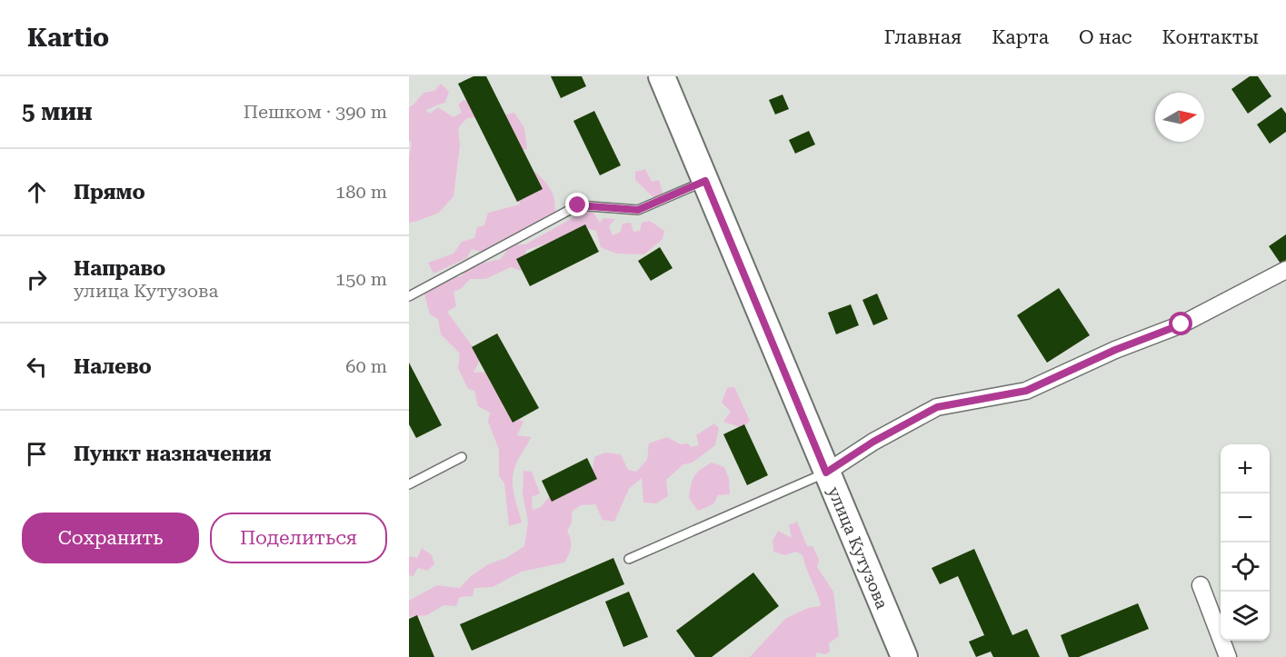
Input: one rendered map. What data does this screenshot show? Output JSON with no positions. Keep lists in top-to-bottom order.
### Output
{
  "streets": {
    "main road": ["улица Кутузова"]
  },
  "north": "right",
  "page": {
    "header": "Kartio",
    "nav": [
      "Главная",
      "Карта",
      "О нас",
      "Контакты"
    ],
    "heading": ["5 мин", "Пешком · 390 m"],
    "list": [
      ["Прямо", "180 m"],
      ["Направо", "улица Кутузова", "150 m"],
      ["Налево", "60 m"],
      "Пункт назначения"
    ],
    "map_buttons": ["+", "−"],
    "buttons": ["Сохранить", "Поделиться"]
  }
}
